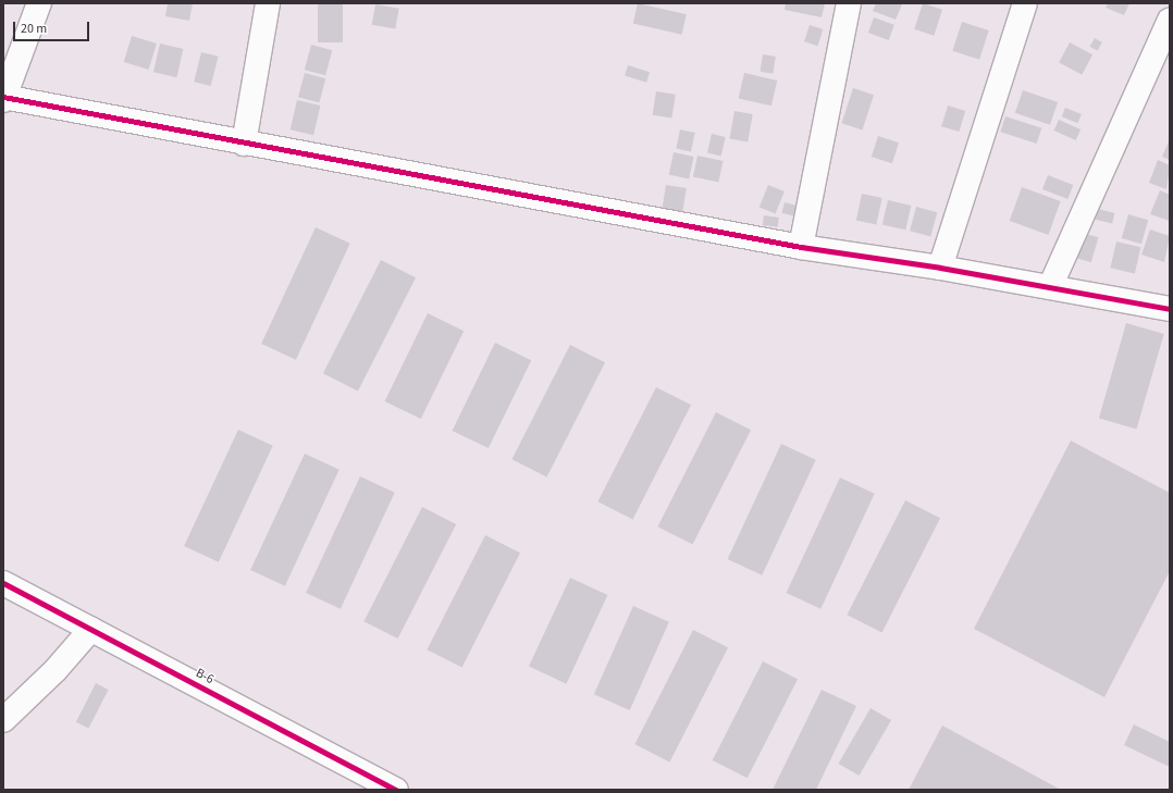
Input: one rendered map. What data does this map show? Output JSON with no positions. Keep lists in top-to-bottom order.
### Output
{
  "streets": {
    "street": ["B-6"]
  },
  "scale_bar": "20 m"
}
